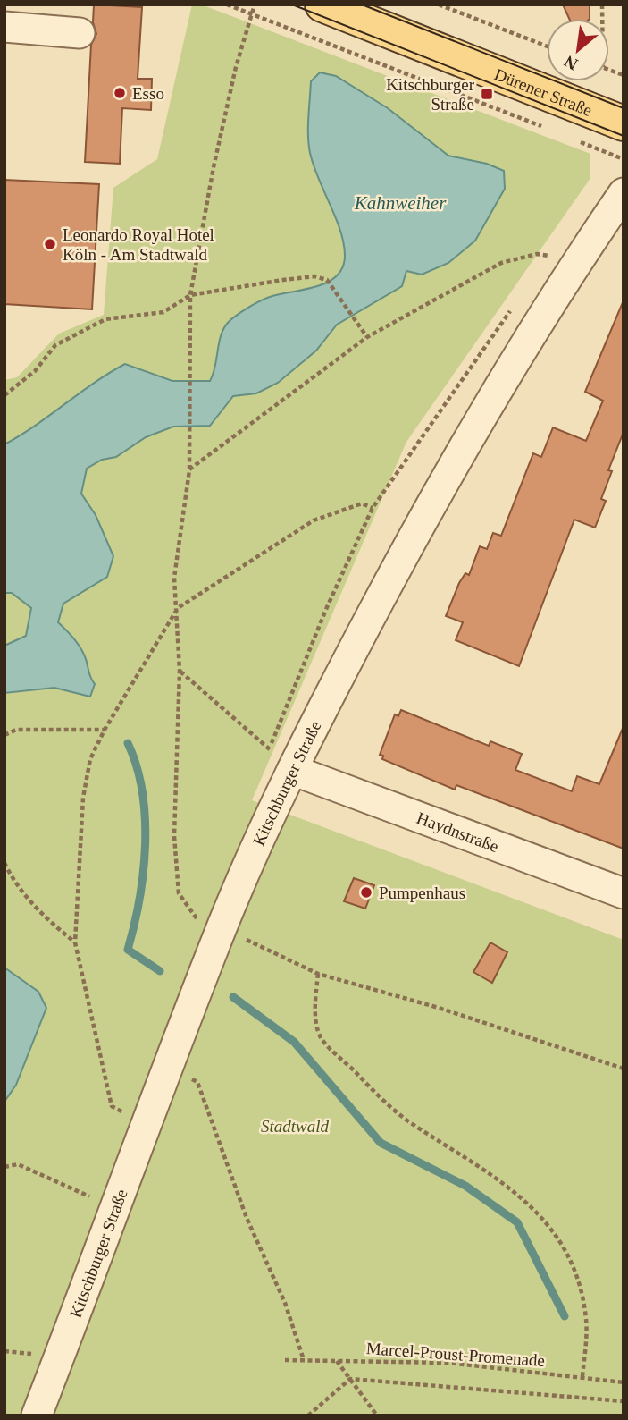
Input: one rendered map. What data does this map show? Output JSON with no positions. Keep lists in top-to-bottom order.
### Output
{
  "streets": {
    "main road": ["Dürener Straße"],
    "street": ["Kitschburger Straße", "Haydnstraße"],
    "path": ["Marcel-Proust-Promenade"]
  },
  "crossings": [
    ["Kitschburger Straße", "Haydnstraße"]
  ],
  "water": ["Kahnweiher"],
  "parks": ["Stadtwald"],
  "places": {
    "other": ["Esso", "Leonardo Royal Hotel Köln - Am Stadtwald", "Pumpenhaus"],
    "transit": ["Kitschburger Straße"]
  },
  "north": "bottom left"
}
